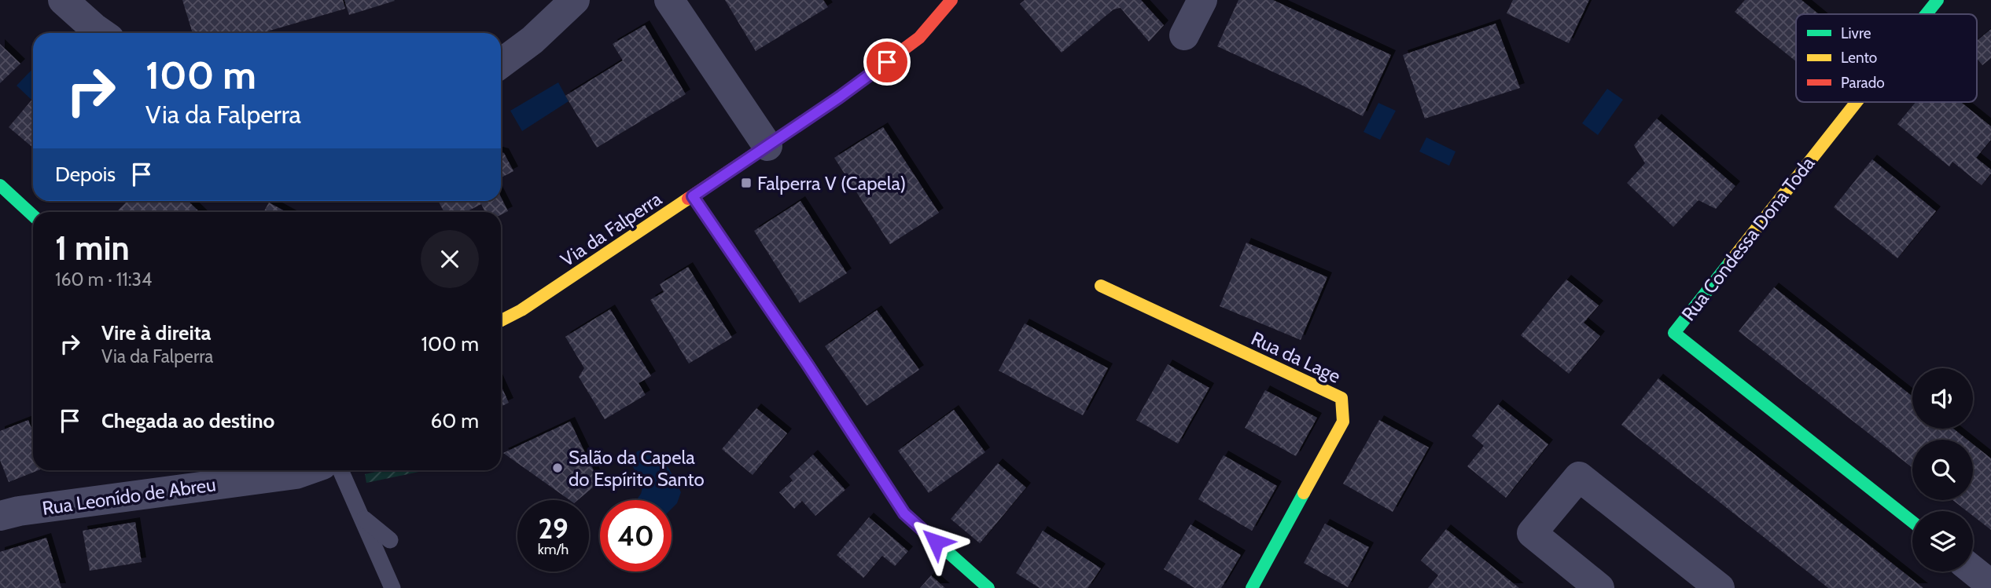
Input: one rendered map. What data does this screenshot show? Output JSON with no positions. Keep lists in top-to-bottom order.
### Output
{
  "streets": {
    "street": [
      "Via da Falperra",
      "Rua Condessa Dona Toda",
      "Rua da Lage",
      "Rua Leonído de Abreu"
    ]
  },
  "places": {
    "transit": ["Falperra V (Capela)"],
    "other": ["Salão da Capela do Espírito Santo"]
  },
  "legend": ["Livre", "Lento", "Parado"],
  "page": {
    "turn": ["100 m", "Via da Falperra"],
    "then": "Depois",
    "heading": ["1 min", "160 m · 11:34"],
    "list": [
      {
        "name": "Vire à direita",
        "note": "Via da Falperra",
        "value": "100 m"
      },
      {
        "name": "Chegada ao destino",
        "value": "60 m"
      }
    ],
    "speed": "29 km/h",
    "limit": "40"
  }
}
